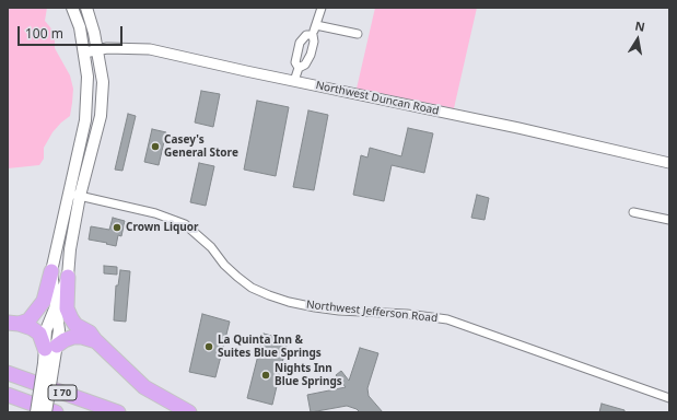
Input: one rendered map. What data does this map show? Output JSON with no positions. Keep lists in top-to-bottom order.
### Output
{
  "streets": {
    "highway": ["I 70"],
    "street": ["Northwest Duncan Road", "Northwest Jefferson Road"]
  },
  "places": [
    "Casey's General Store",
    "Crown Liquor",
    "La Quinta Inn & Suites Blue Springs",
    "Nights Inn Blue Springs"
  ],
  "scale_bar": "100 m",
  "north": "top"
}
